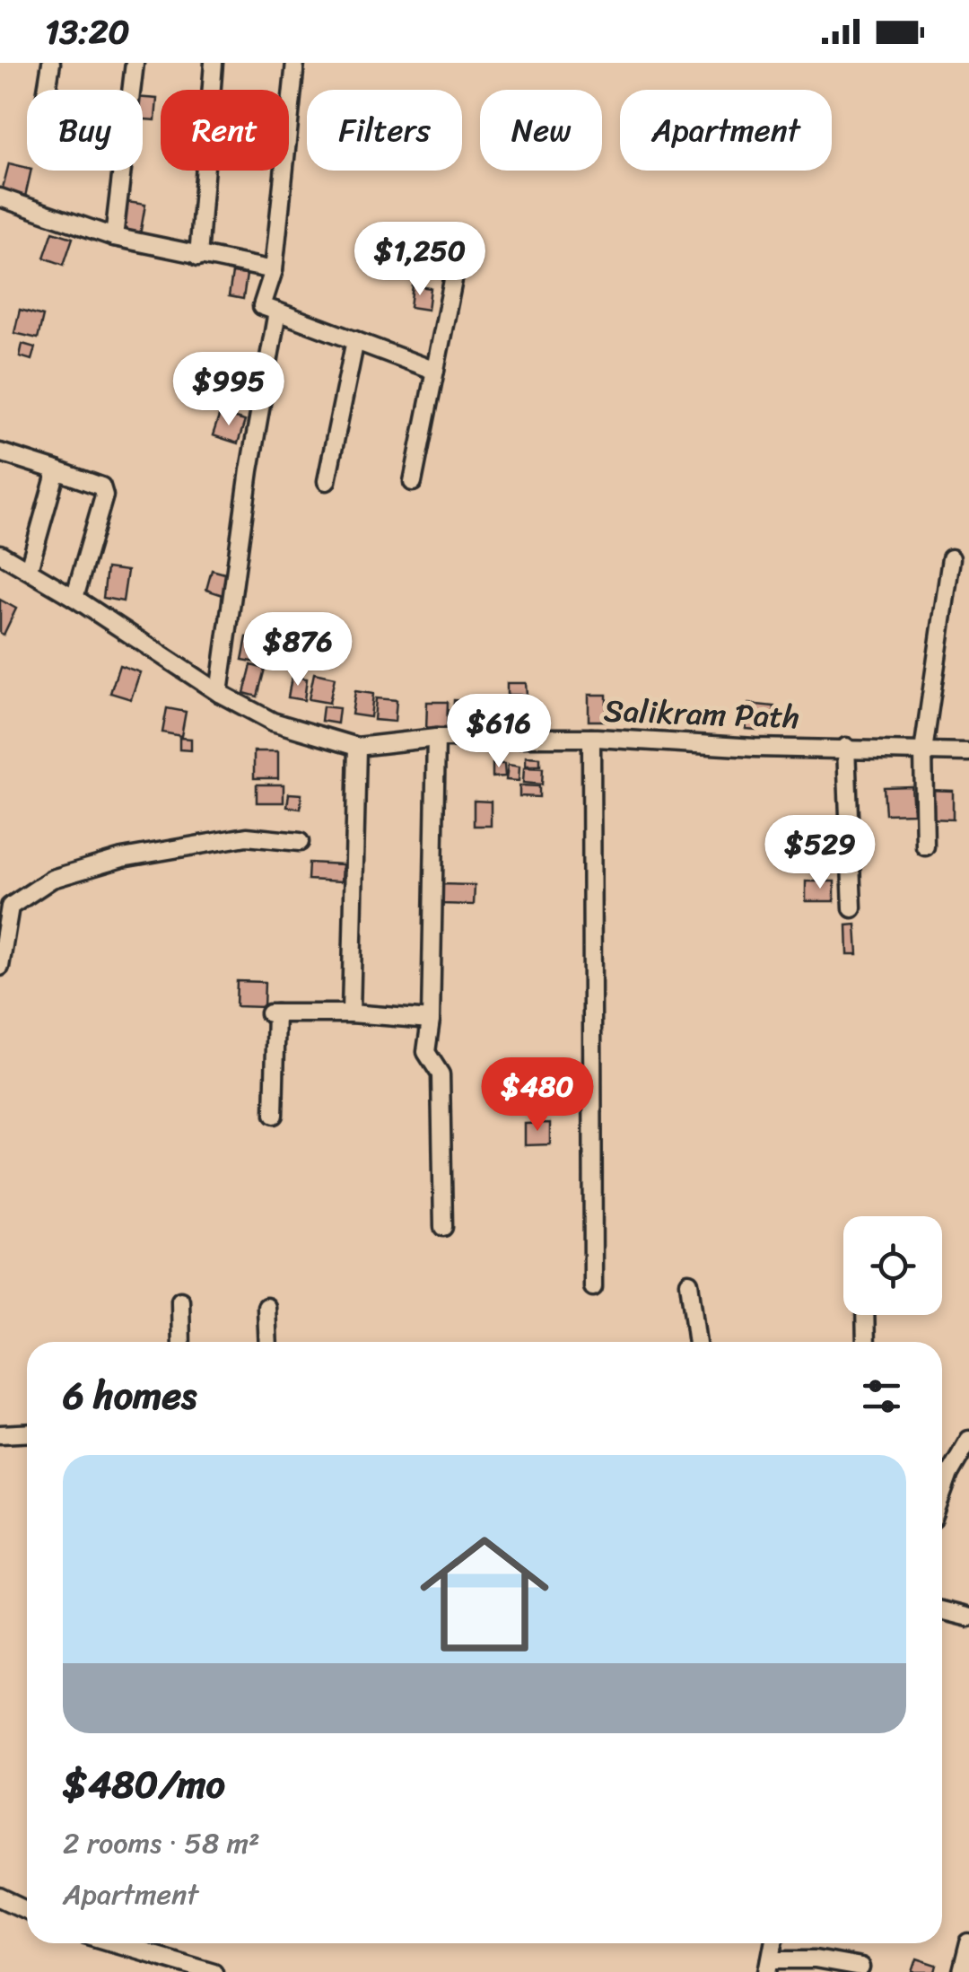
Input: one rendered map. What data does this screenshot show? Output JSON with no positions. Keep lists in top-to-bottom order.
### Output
{
  "streets": {
    "street": ["Salikram Path"]
  },
  "page": {
    "status": "13:20",
    "chip": [
      "Buy",
      "Rent",
      "Filters",
      "New",
      "Apartment"
    ],
    "price": [
      "$1,250",
      "$995",
      "$876",
      "$616",
      "$529",
      "$480"
    ],
    "heading": "6 homes",
    "list": [
      {
        "name": "$480/mo",
        "note": "2 rooms · 58 m² · Apartment"
      }
    ]
  }
}
